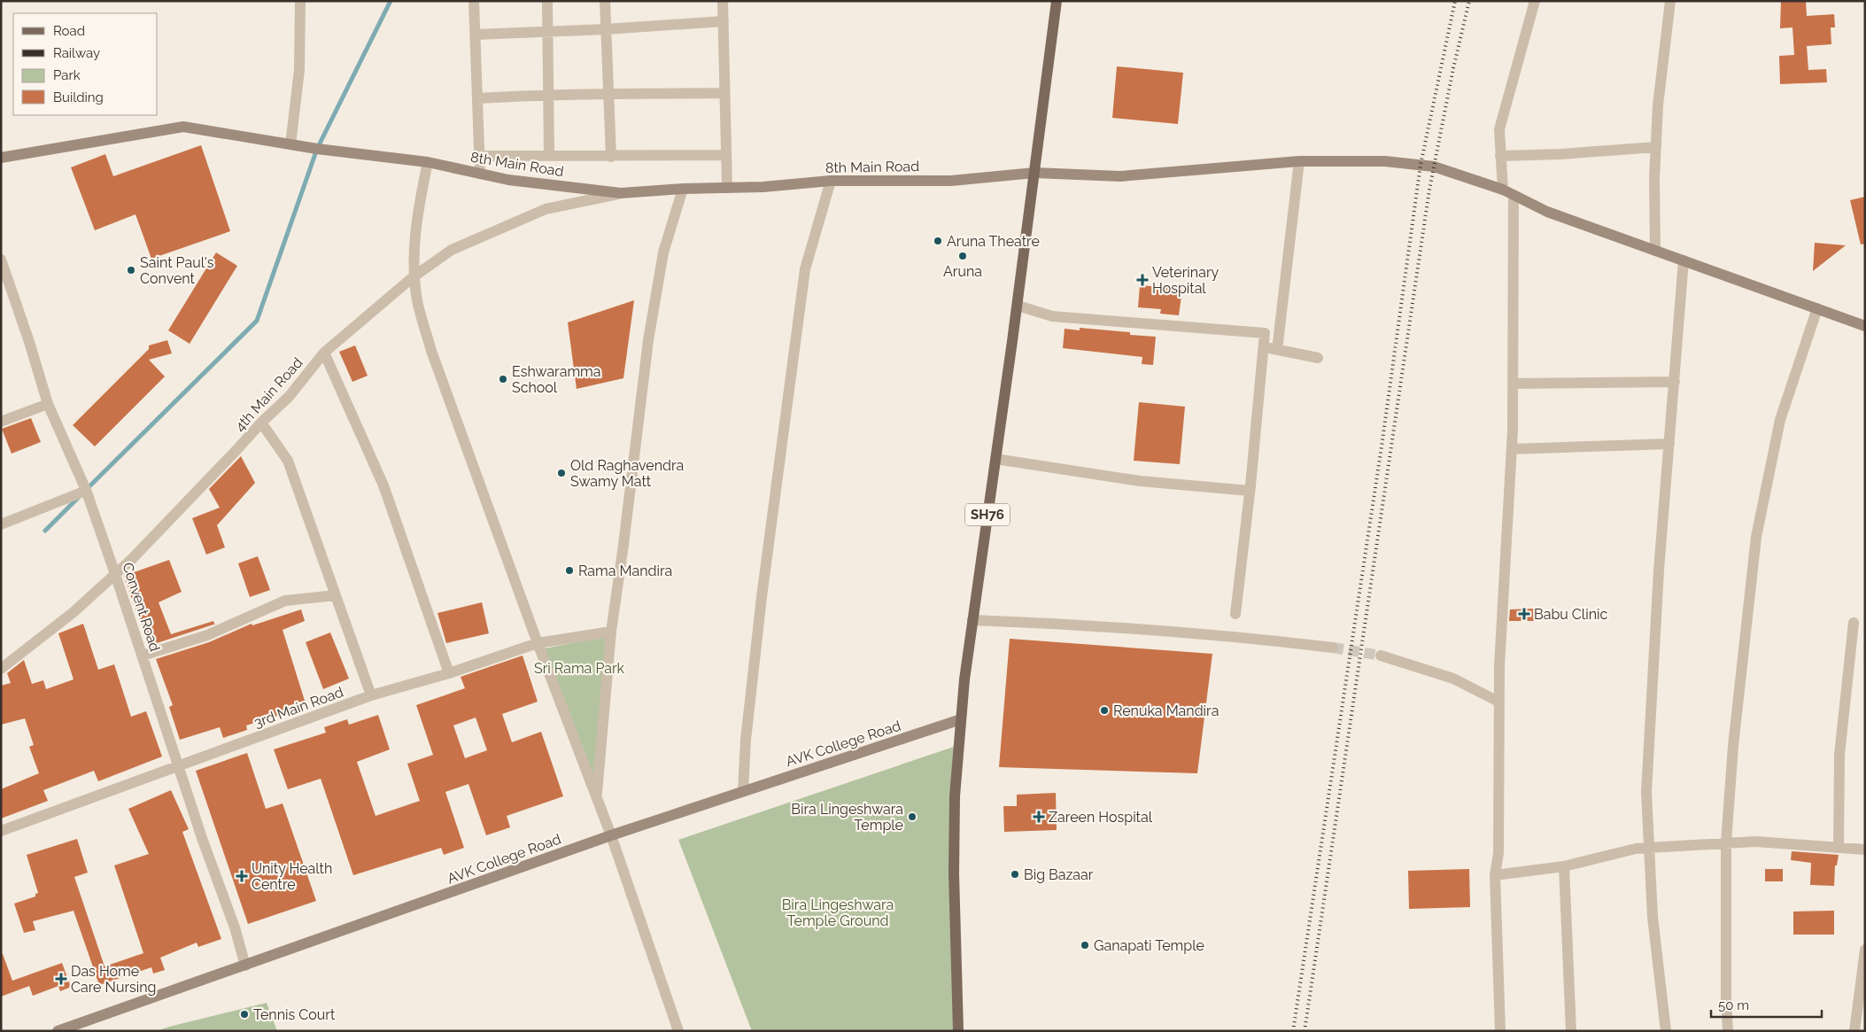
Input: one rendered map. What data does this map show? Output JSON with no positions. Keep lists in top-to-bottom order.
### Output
{
  "streets": {
    "main road": ["SH76"],
    "street": [
      "8th Main Road",
      "4th Main Road",
      "Convent Road",
      "3rd Main Road",
      "AVK College Road"
    ]
  },
  "crossings": [
    ["8th Main Road", "4th Main Road"],
    ["8th Main Road", "SH76"],
    ["4th Main Road", "Convent Road"],
    ["SH76", "AVK College Road"],
    ["Convent Road", "3rd Main Road"],
    ["Convent Road", "AVK College Road"]
  ],
  "parks": ["Sri Rama Park", "Bira Lingeshwara Temple Ground"],
  "places": {
    "other": [
      "Aruna Theatre",
      "Aruna",
      "Saint Paul's Convent",
      "Eshwaramma School",
      "Old Raghavendra Swamy Matt",
      "Rama Mandira",
      "Renuka Mandira",
      "Bira Lingeshwara Temple",
      "Big Bazaar",
      "Ganapati Temple",
      "Tennis Court"
    ],
    "health": [
      "Veterinary Hospital",
      "Babu Clinic",
      "Zareen Hospital",
      "Unity Health Centre",
      "Das Home Care Nursing"
    ]
  },
  "legend": [
    "Road",
    "Railway",
    "Park",
    "Building"
  ],
  "scale_bar": "50 m"
}
